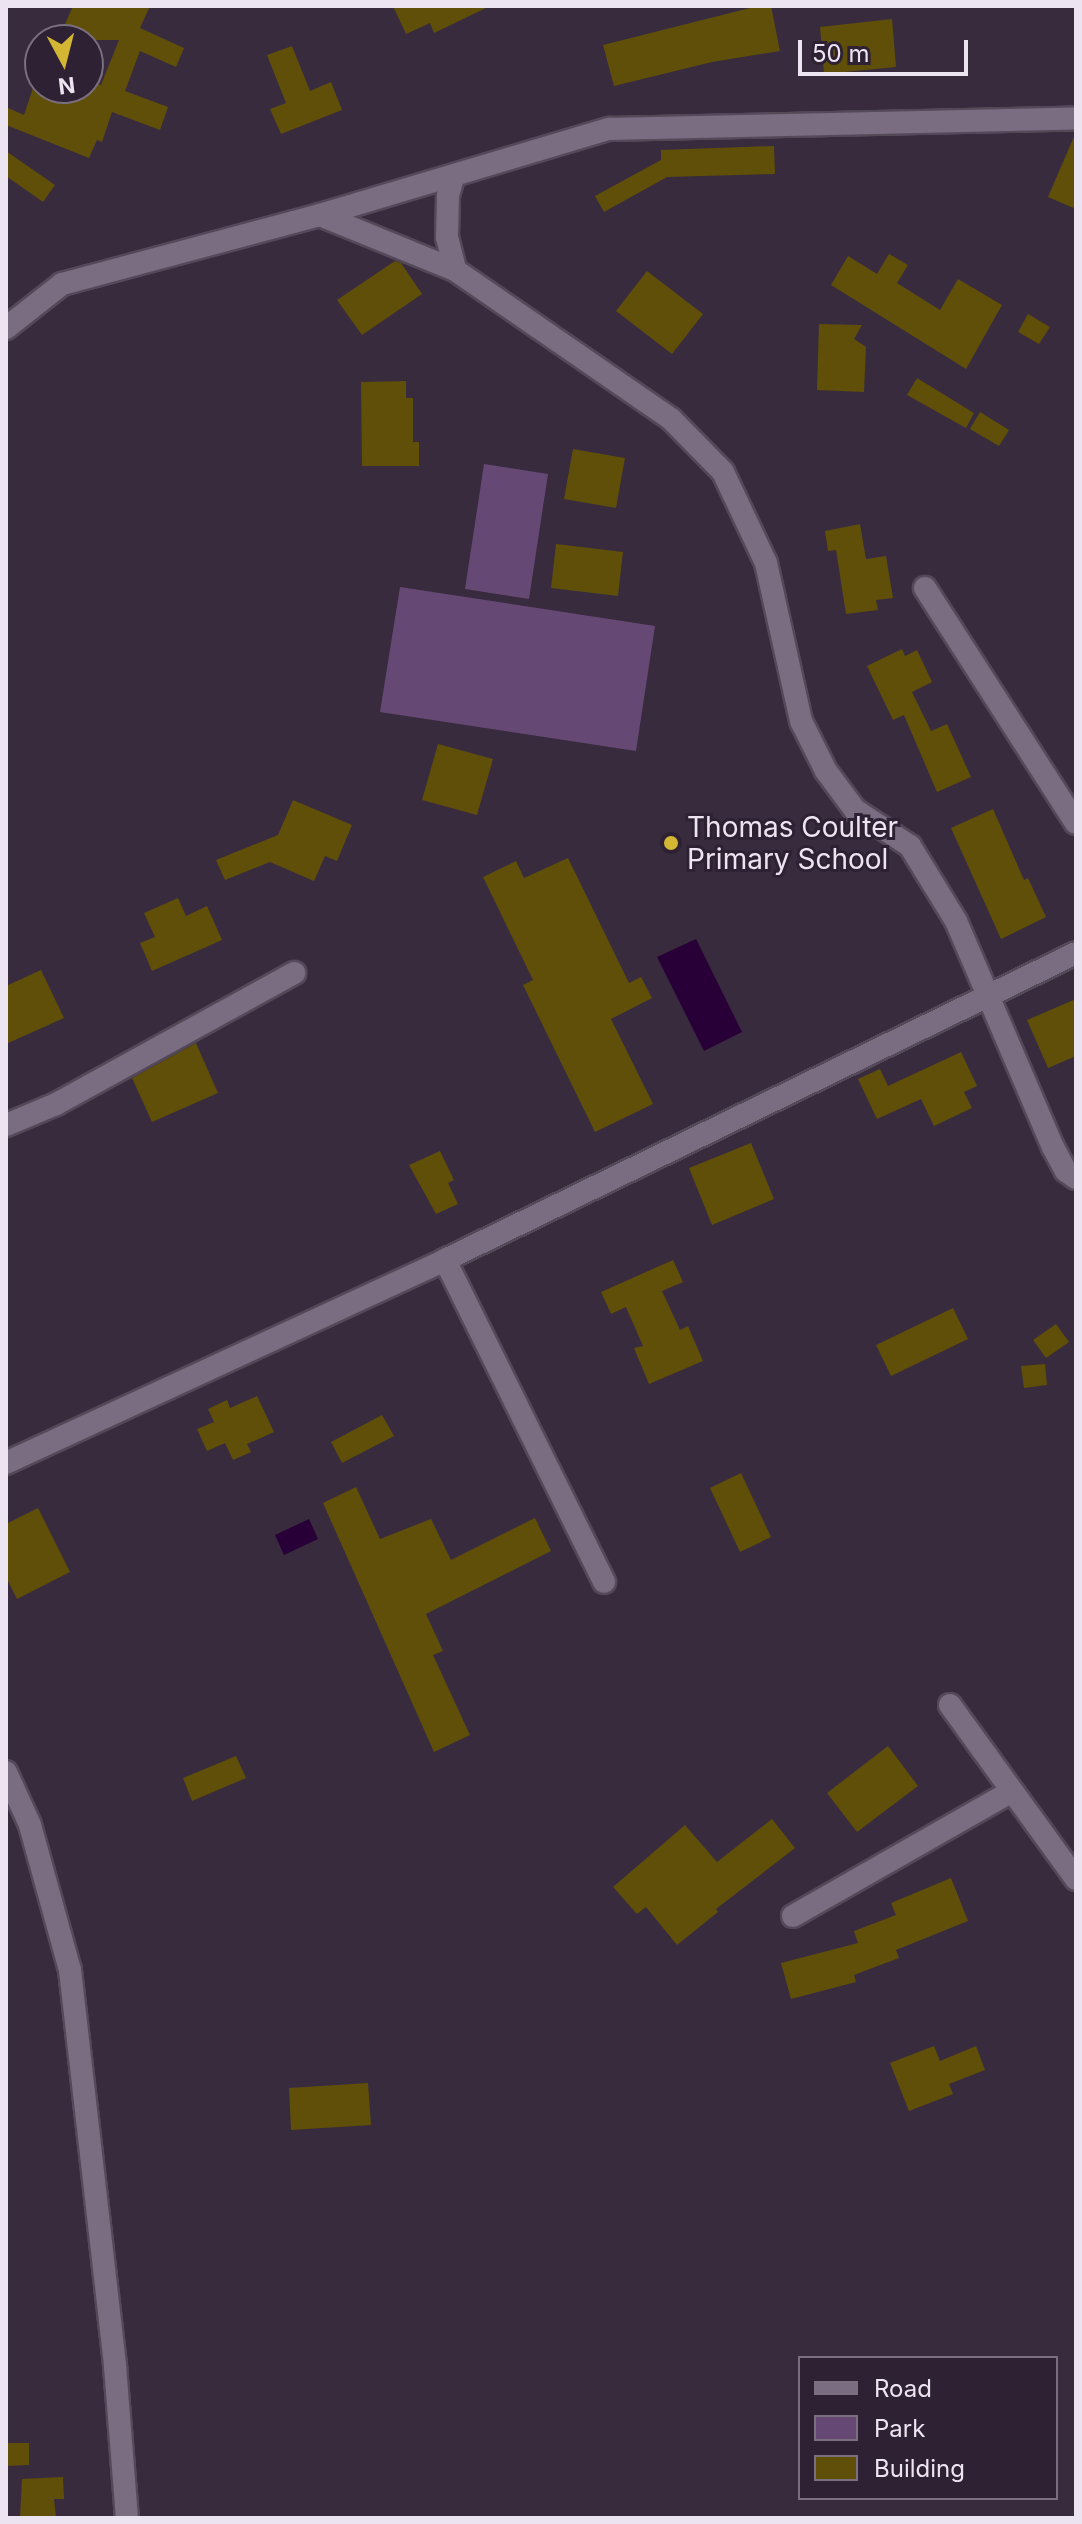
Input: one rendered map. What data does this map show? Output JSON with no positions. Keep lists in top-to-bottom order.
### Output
{
  "places": ["Thomas Coulter Primary School"],
  "legend": ["Road", "Park", "Building"],
  "scale_bar": "50 m",
  "north": "bottom"
}
